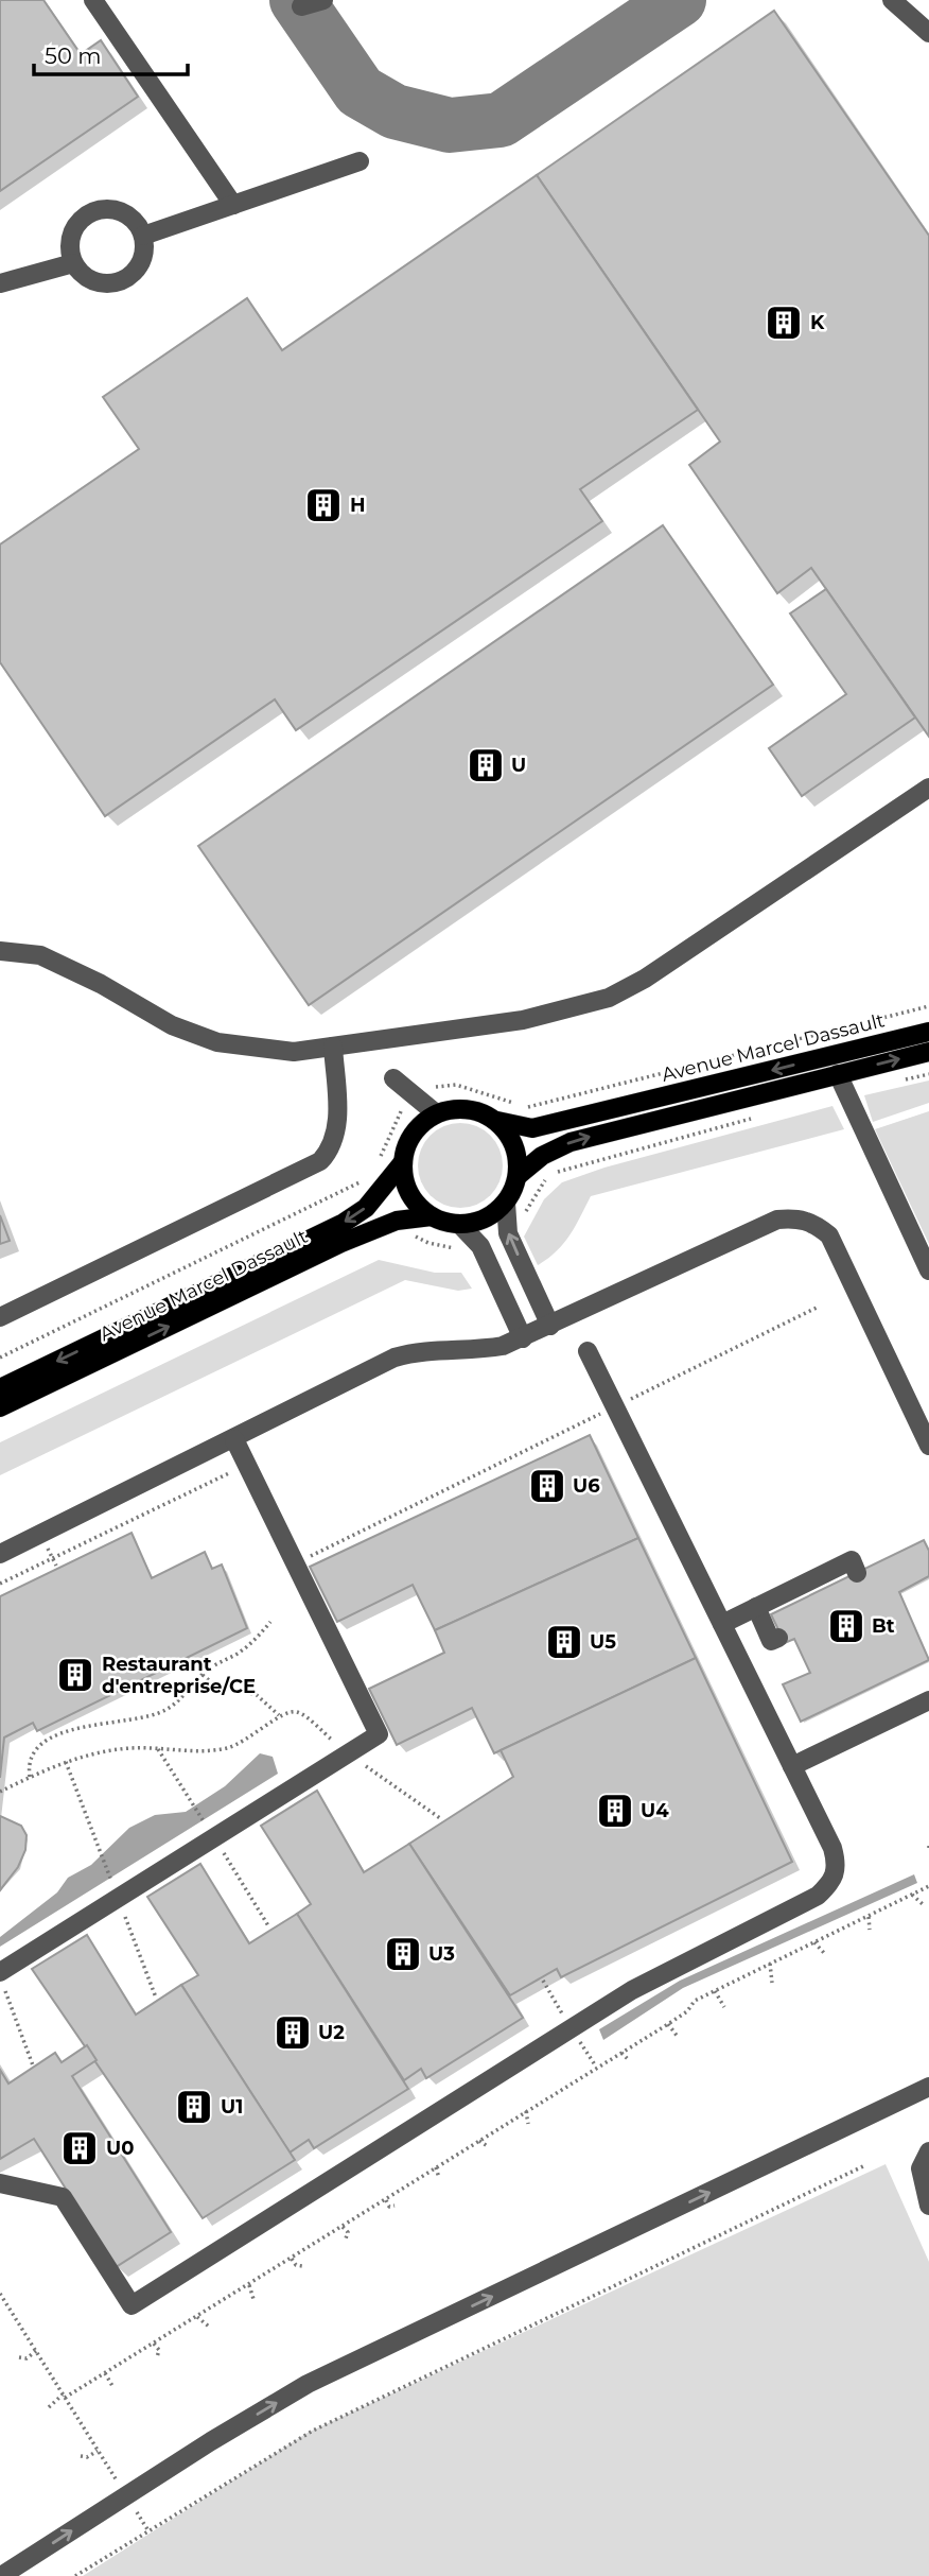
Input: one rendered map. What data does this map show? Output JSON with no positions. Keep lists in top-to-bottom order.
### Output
{
  "streets": {
    "main road": ["Avenue Marcel Dassault"]
  },
  "places": {
    "building": [
      "K",
      "H",
      "U",
      "U6",
      "Bt",
      "U5",
      "Restaurant d'entreprise/CE",
      "U4",
      "U3",
      "U2",
      "U1",
      "U0"
    ]
  },
  "scale_bar": "50 m"
}
